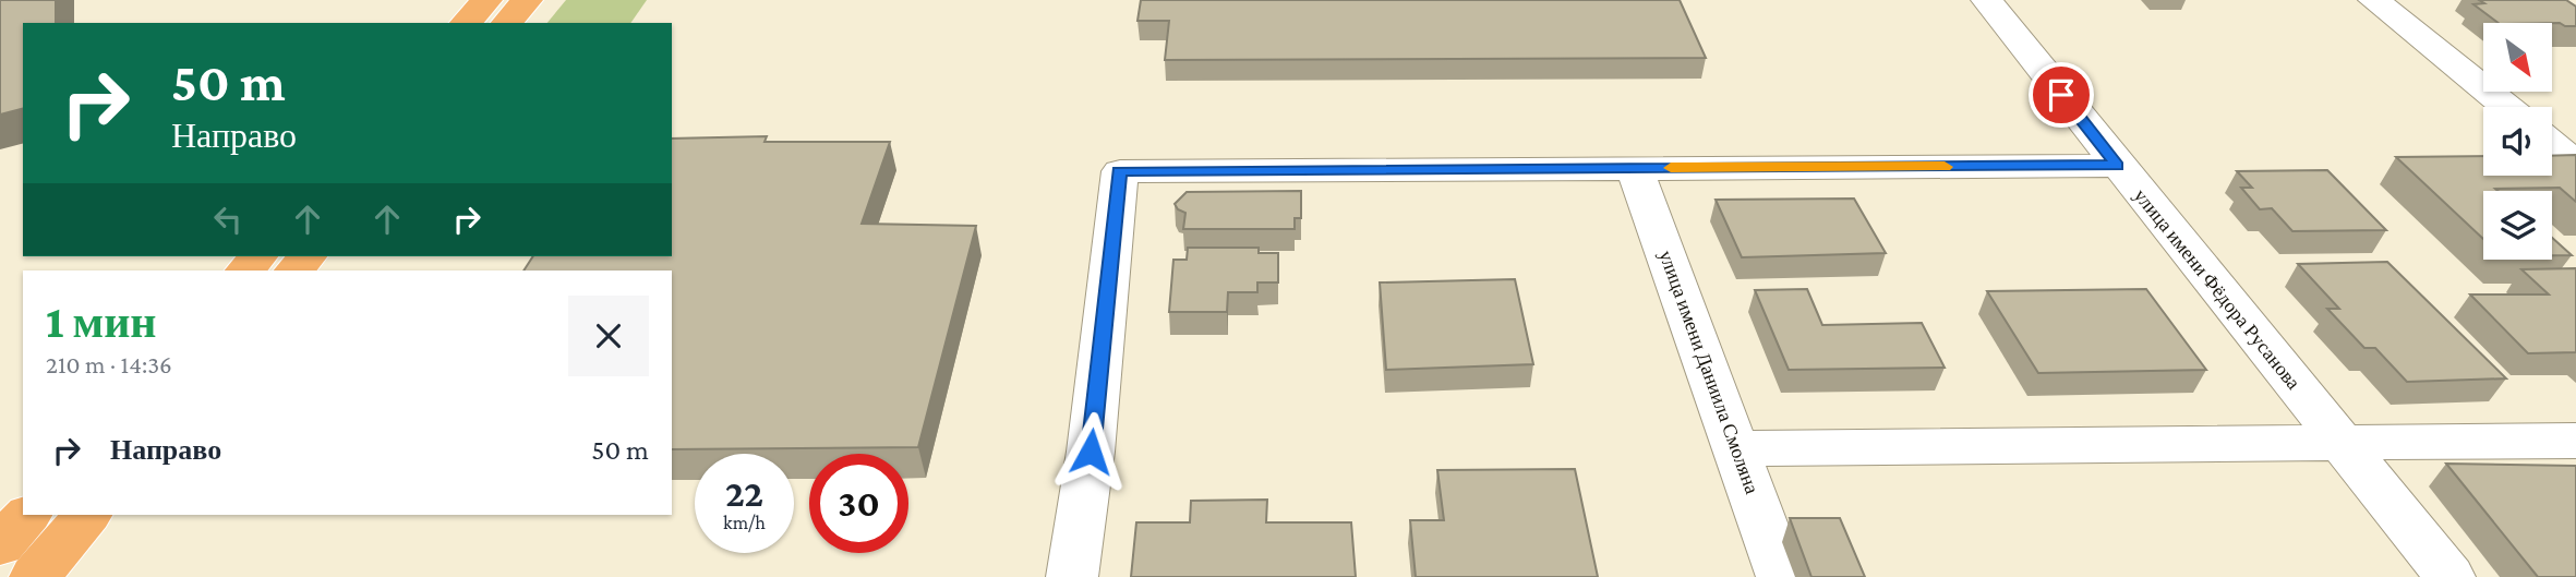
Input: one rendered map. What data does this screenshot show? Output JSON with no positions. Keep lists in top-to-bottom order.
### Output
{
  "streets": {
    "street": ["улица имени Фёдора Русанова", "улица имени Даниила Смоляна"]
  },
  "north": "bottom right",
  "page": {
    "turn": ["50 m", "Направо"],
    "heading": ["1 мин", "210 m · 14:36"],
    "list": [
      {
        "name": "Направо",
        "value": "50 m"
      }
    ],
    "speed": "22 km/h",
    "limit": "30"
  }
}
